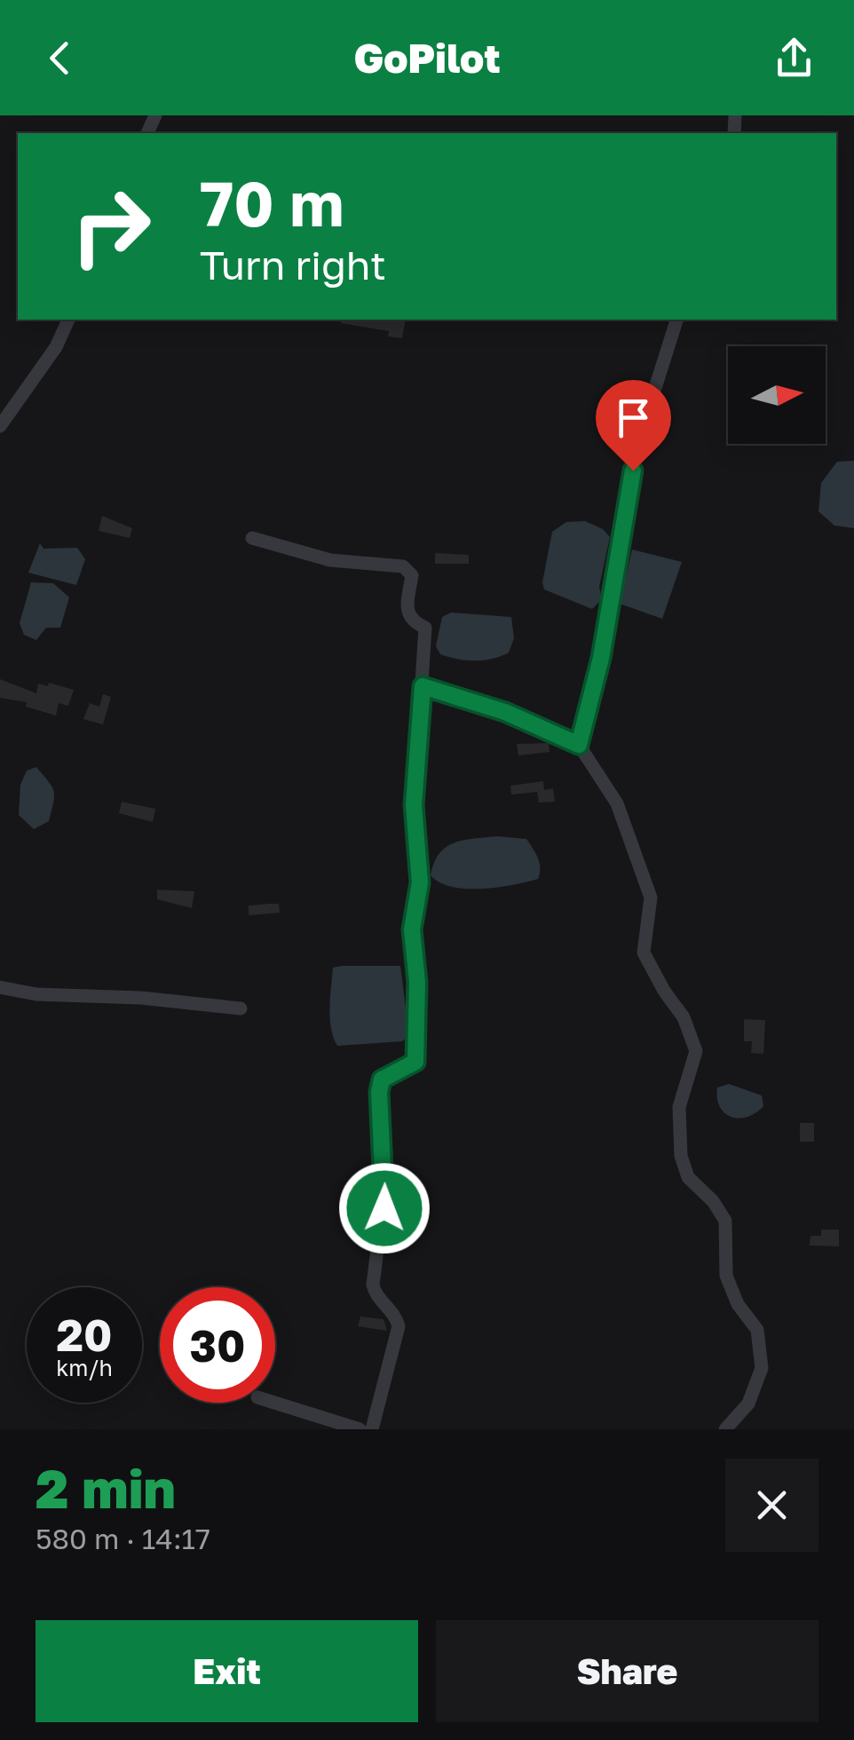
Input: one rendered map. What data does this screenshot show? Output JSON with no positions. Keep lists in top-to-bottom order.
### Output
{
  "north": "right",
  "page": {
    "header": "GoPilot",
    "turn": ["70 m", "Turn right"],
    "speed": "20 km/h",
    "limit": "30",
    "heading": ["2 min", "580 m · 14:17"],
    "buttons": ["Exit", "Share"]
  }
}
